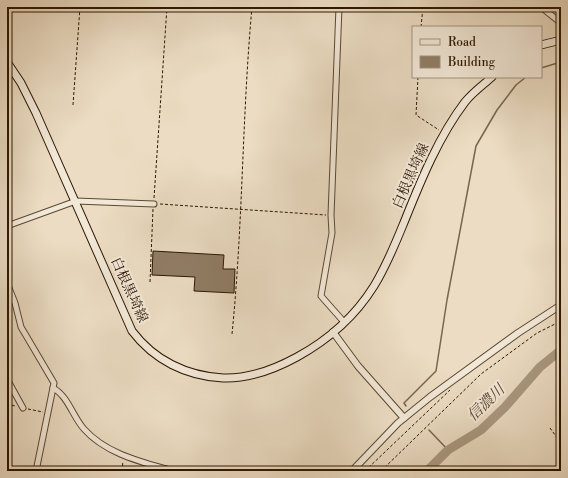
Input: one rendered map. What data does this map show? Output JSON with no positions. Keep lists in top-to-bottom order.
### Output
{
  "streets": {
    "main road": ["白根黒埼線"]
  },
  "water": ["信濃川"],
  "legend": ["Road", "Building"]
}
